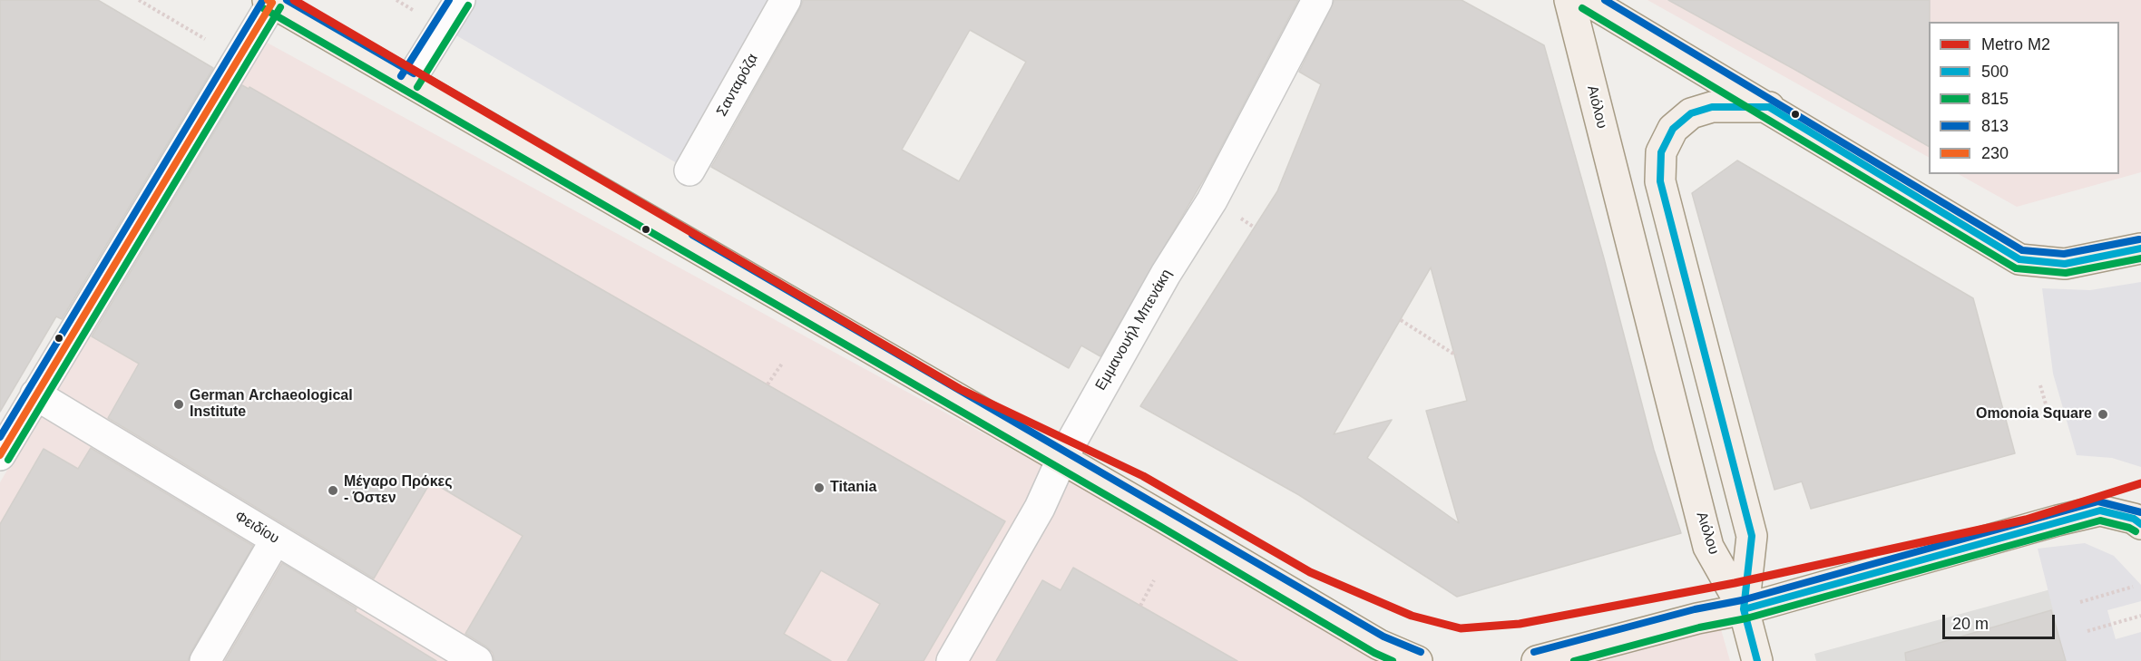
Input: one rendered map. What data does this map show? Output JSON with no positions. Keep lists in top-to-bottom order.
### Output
{
  "streets": {
    "main road": ["Αιόλου"],
    "street": ["Σανταρόζα", "Εμμανουήλ Μπενάκη", "Φειδίου"]
  },
  "places": [
    "German Archaeological Institute",
    "Omonoia Square",
    "Titania",
    "Μέγαρο Πρόκες - Όστεν"
  ],
  "lines": [
    "metro line Μ2",
    "transit line 813",
    "transit line 230",
    "transit line 815",
    "transit line 500"
  ],
  "legend": [
    "Metro Μ2",
    "500",
    "815",
    "813",
    "230"
  ],
  "scale_bar": "20 m"
}
